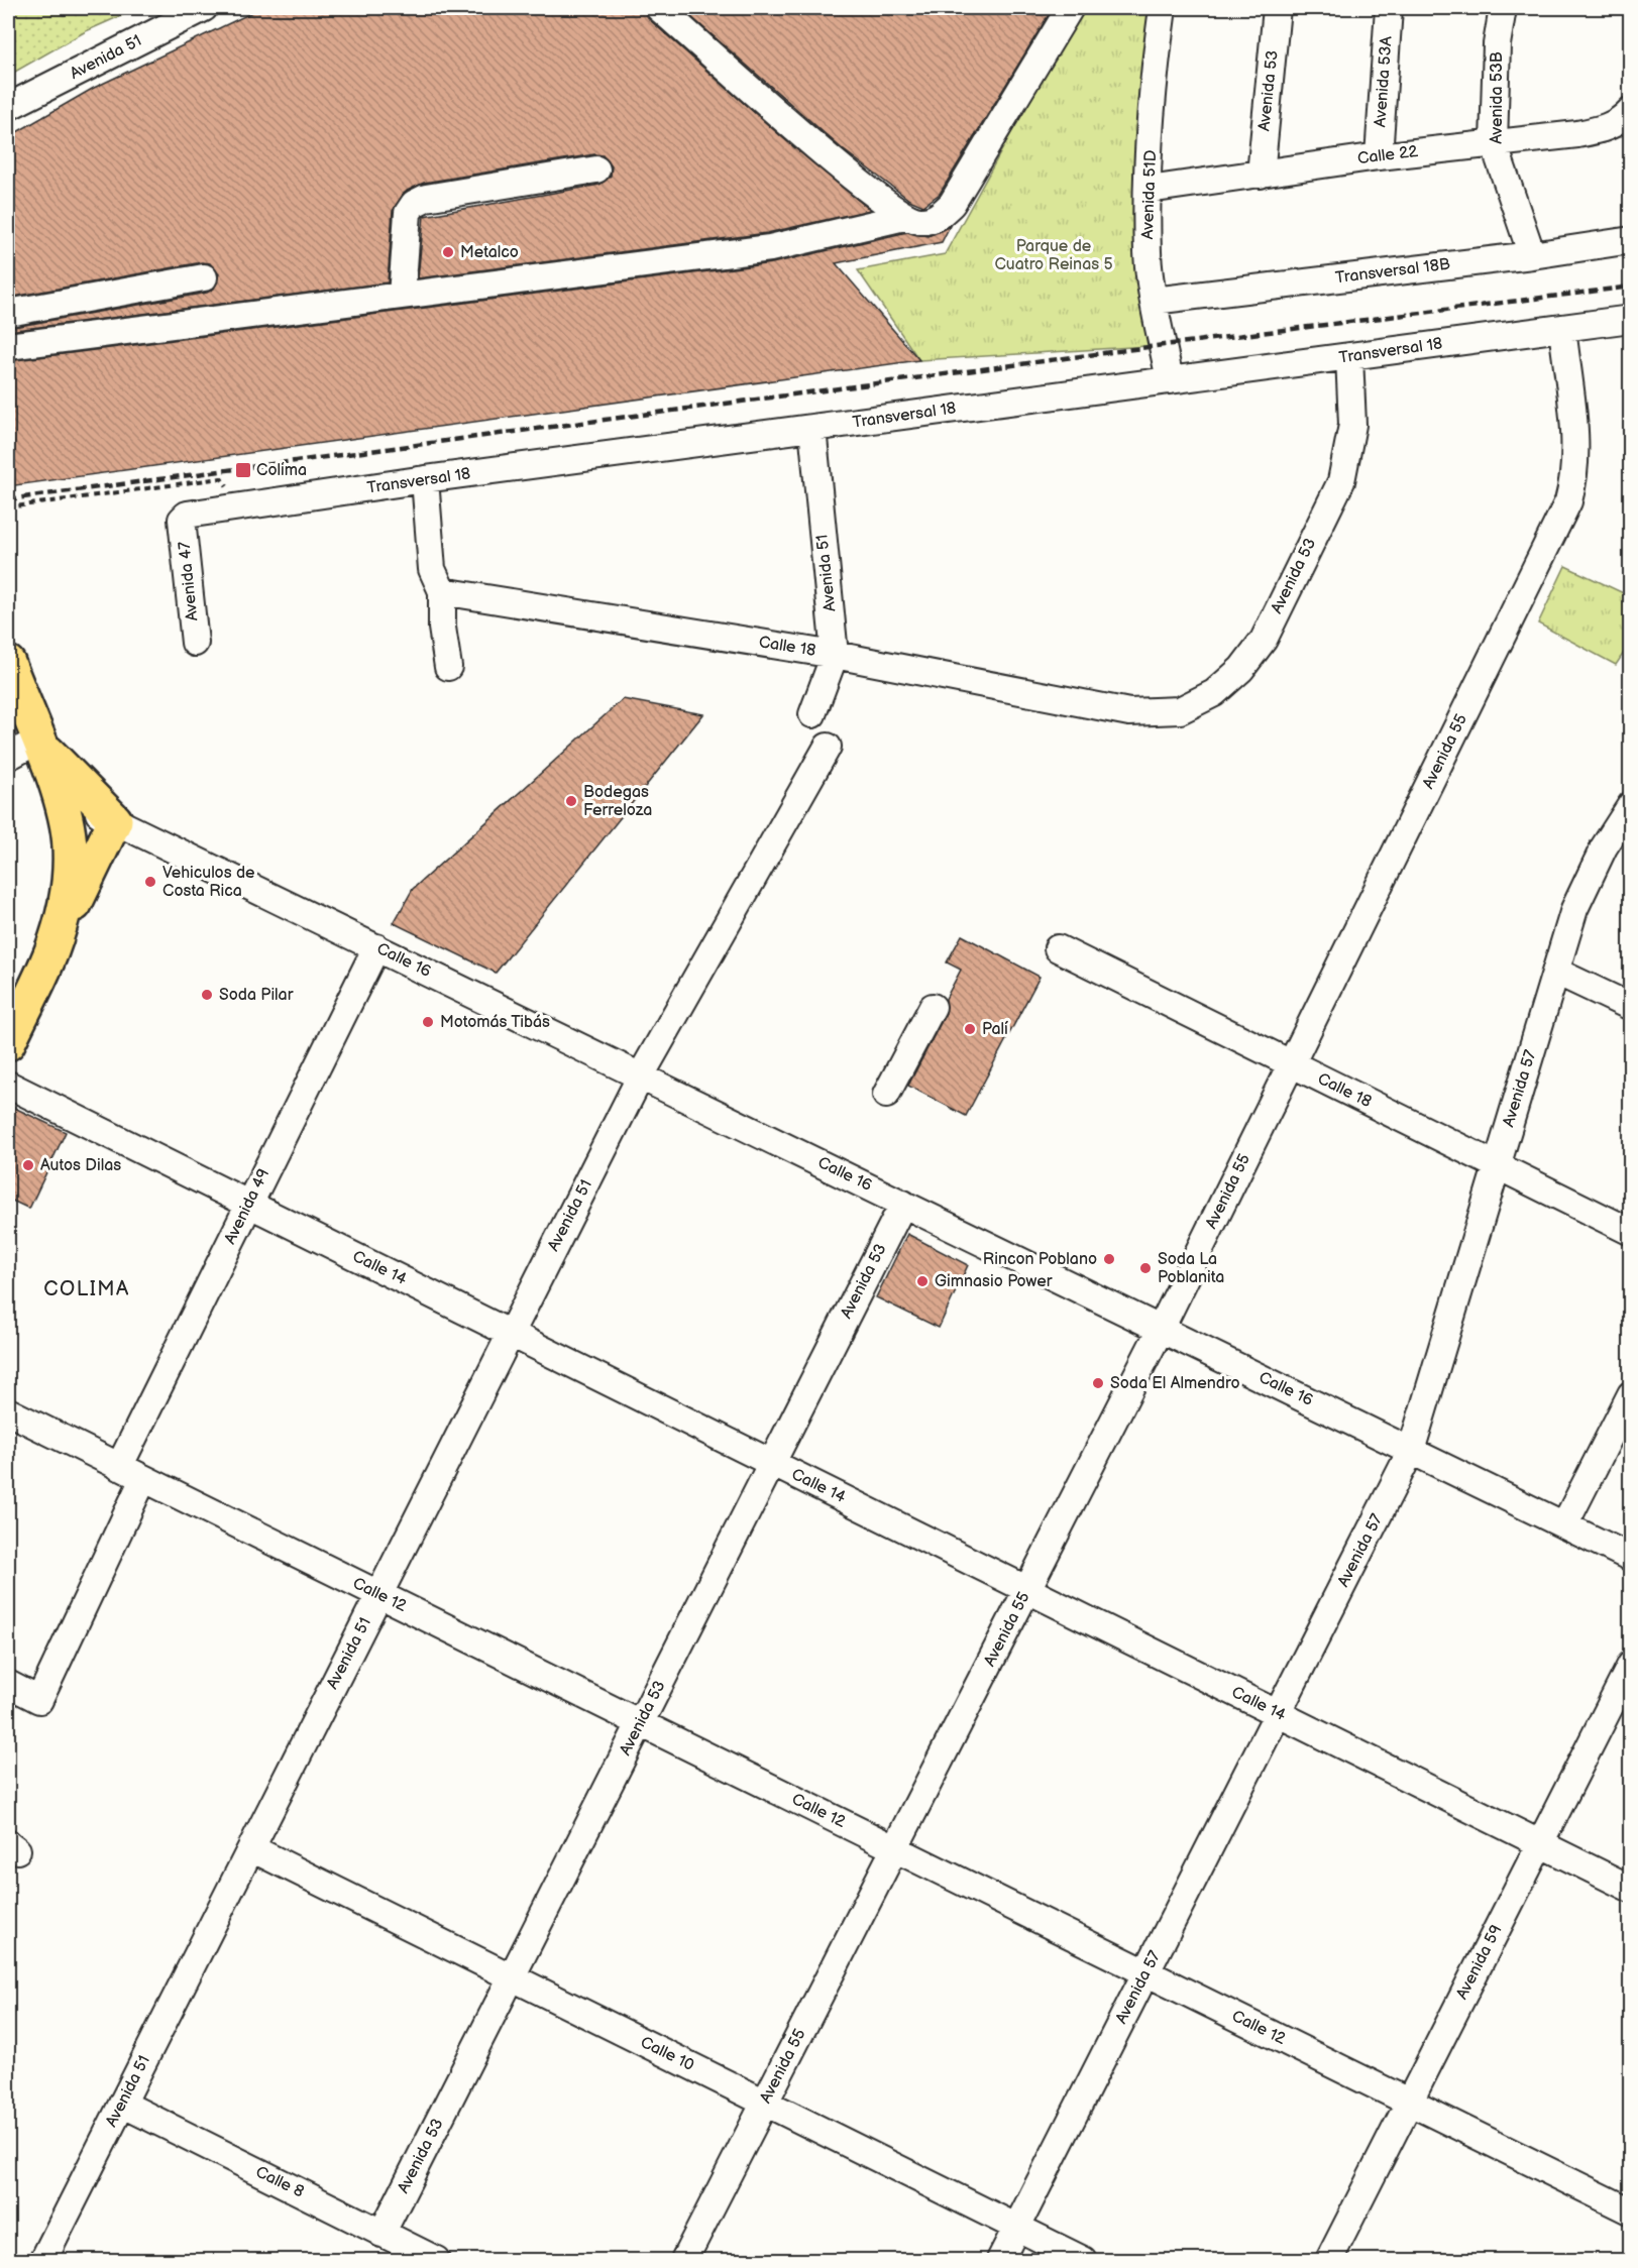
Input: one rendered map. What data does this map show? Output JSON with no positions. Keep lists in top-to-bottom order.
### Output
{
  "streets": {
    "street": [
      "Avenida 51",
      "Avenida 53A",
      "Avenida 53",
      "Avenida 53B",
      "Calle 22",
      "Avenida 51D",
      "Transversal 18B",
      "Transversal 18",
      "Avenida 47",
      "Calle 18",
      "Avenida 55",
      "Calle 16",
      "Avenida 57",
      "Avenida 49",
      "Calle 14",
      "Calle 12",
      "Avenida 59",
      "Calle 10",
      "Calle 8"
    ]
  },
  "crossings": [
    ["Avenida 51", "Transversal 18"],
    ["Avenida 51", "Calle 18"],
    ["Avenida 51", "Calle 16"],
    ["Avenida 51", "Calle 14"],
    ["Avenida 51", "Calle 12"],
    ["Avenida 51", "Calle 10"],
    ["Avenida 51", "Calle 8"],
    ["Avenida 53A", "Calle 22"],
    ["Avenida 53", "Calle 22"],
    ["Avenida 53", "Transversal 18"],
    ["Avenida 53", "Calle 18"],
    ["Avenida 53", "Calle 16"],
    ["Avenida 53", "Calle 14"],
    ["Avenida 53", "Calle 12"],
    ["Avenida 53", "Calle 10"],
    ["Avenida 53", "Calle 8"],
    ["Avenida 53B", "Calle 22"],
    ["Avenida 53B", "Transversal 18B"],
    ["Calle 22", "Avenida 51D"],
    ["Avenida 51D", "Transversal 18B"],
    ["Avenida 51D", "Transversal 18"],
    ["Transversal 18", "Avenida 47"],
    ["Transversal 18", "Avenida 55"],
    ["Calle 18", "Avenida 55"],
    ["Calle 18", "Avenida 57"],
    ["Avenida 55", "Calle 16"],
    ["Avenida 55", "Calle 14"],
    ["Avenida 55", "Calle 12"],
    ["Avenida 55", "Calle 10"],
    ["Calle 16", "Avenida 57"],
    ["Calle 16", "Avenida 49"],
    ["Avenida 57", "Calle 14"],
    ["Avenida 57", "Calle 12"],
    ["Avenida 57", "Calle 10"],
    ["Avenida 49", "Calle 14"],
    ["Avenida 49", "Calle 12"],
    ["Calle 14", "Avenida 59"],
    ["Calle 12", "Avenida 59"]
  ],
  "districts": ["COLIMA"],
  "parks": ["Parque de Cuatro Reinas 5"],
  "places": {
    "other": [
      "Metalco",
      "Bodegas Ferreloza",
      "Vehiculos de Costa Rica",
      "Soda Pilar",
      "Motomás Tibás",
      "Palí",
      "Autos Dilas",
      "Rincon Poblano",
      "Soda La Poblanita",
      "Gimnasio Power",
      "Soda El Almendro"
    ],
    "transit": ["Colima"]
  }
}
